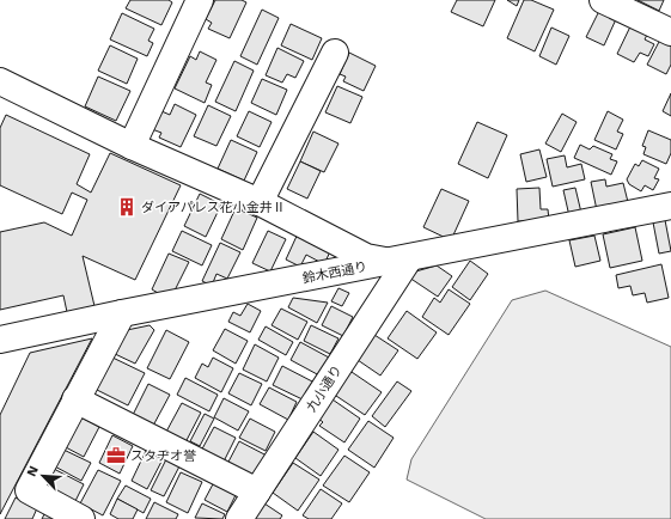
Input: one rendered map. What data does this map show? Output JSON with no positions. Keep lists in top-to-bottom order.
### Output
{
  "streets": {
    "street": ["鈴木西通り", "九小通り"]
  },
  "crossings": [
    ["鈴木西通り", "九小通り"]
  ],
  "places": {
    "building": ["ダイアパレス花小金井Ⅱ"],
    "office": ["スタヂオ誉"]
  },
  "north": "top left"
}
